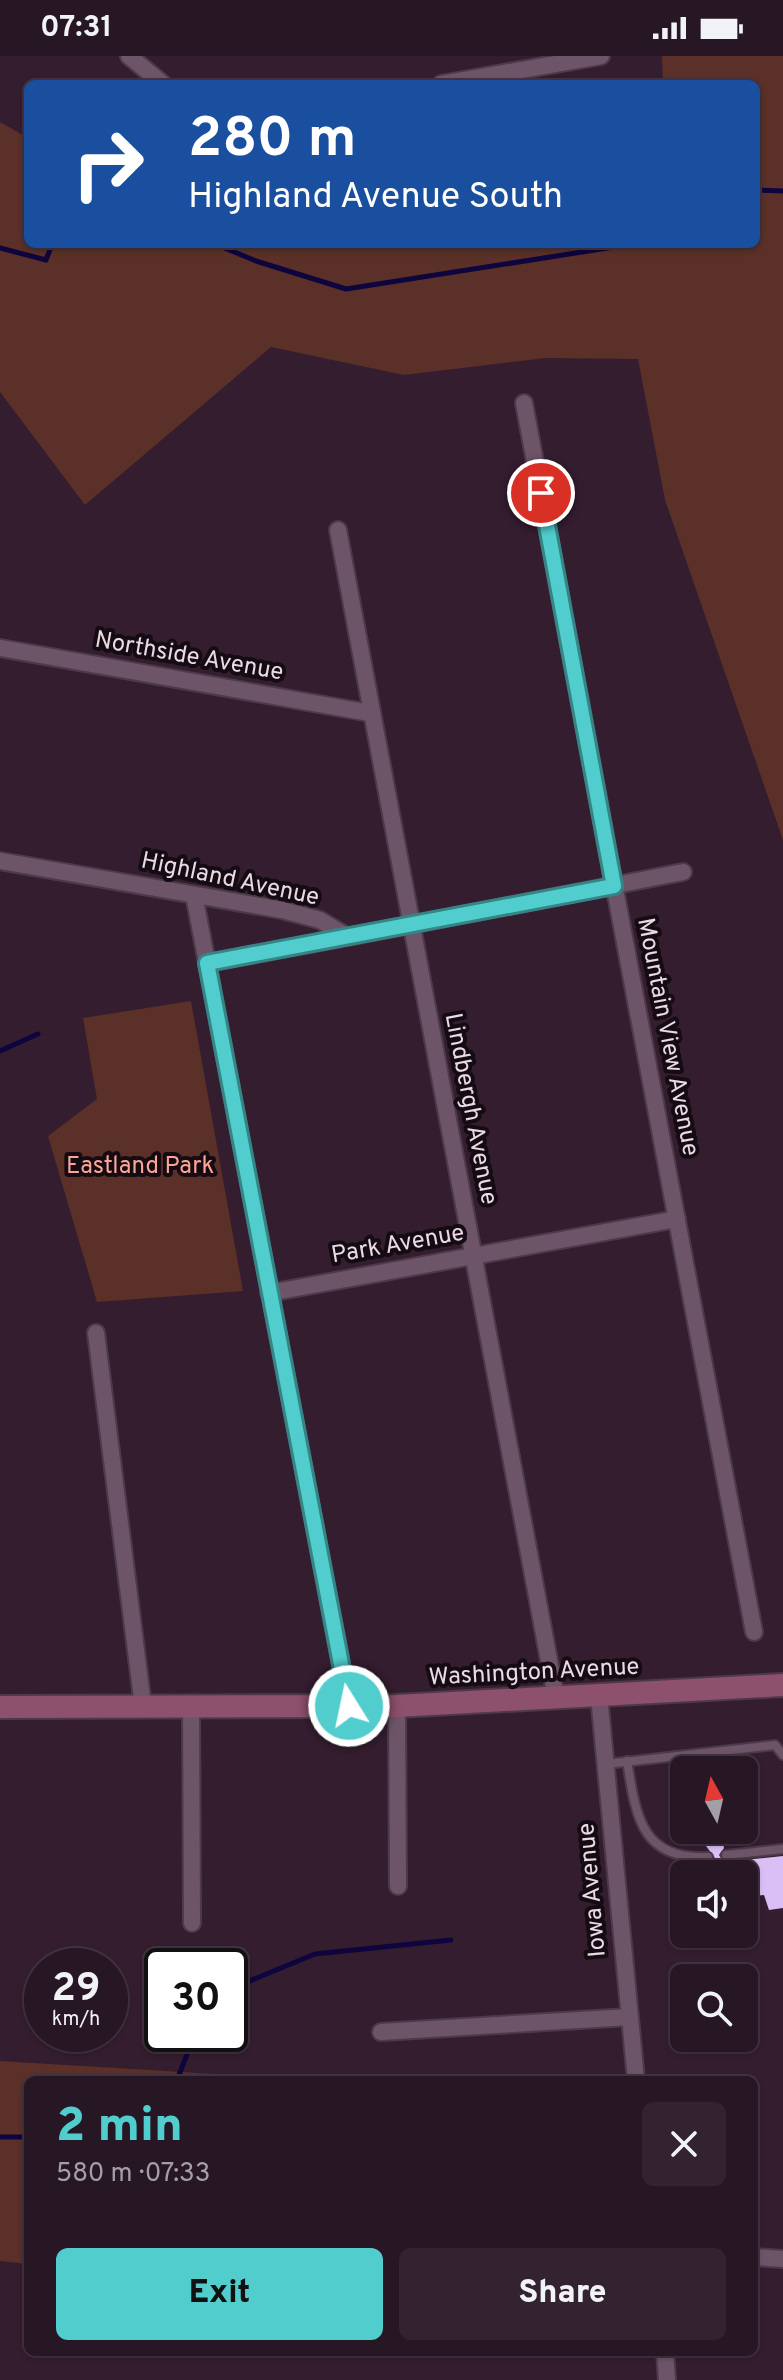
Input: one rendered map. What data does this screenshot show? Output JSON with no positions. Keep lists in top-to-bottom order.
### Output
{
  "streets": {
    "street": [
      "Northside Avenue",
      "Highland Avenue",
      "Mountain View Avenue",
      "Lindbergh Avenue",
      "Park Avenue",
      "Washington Avenue",
      "Iowa Avenue"
    ]
  },
  "crossings": [
    ["Northside Avenue", "Lindbergh Avenue"],
    ["Mountain View Avenue", "Park Avenue"],
    ["Lindbergh Avenue", "Park Avenue"],
    ["Lindbergh Avenue", "Washington Avenue"],
    ["Washington Avenue", "Iowa Avenue"]
  ],
  "parks": ["Eastland Park"],
  "north": "top",
  "page": {
    "status": "07:31",
    "turn": ["280 m", "Highland Avenue South"],
    "speed": "29 km/h",
    "limit": "30",
    "heading": ["2 min", "580 m · 07:33"],
    "buttons": ["Exit", "Share"]
  }
}
